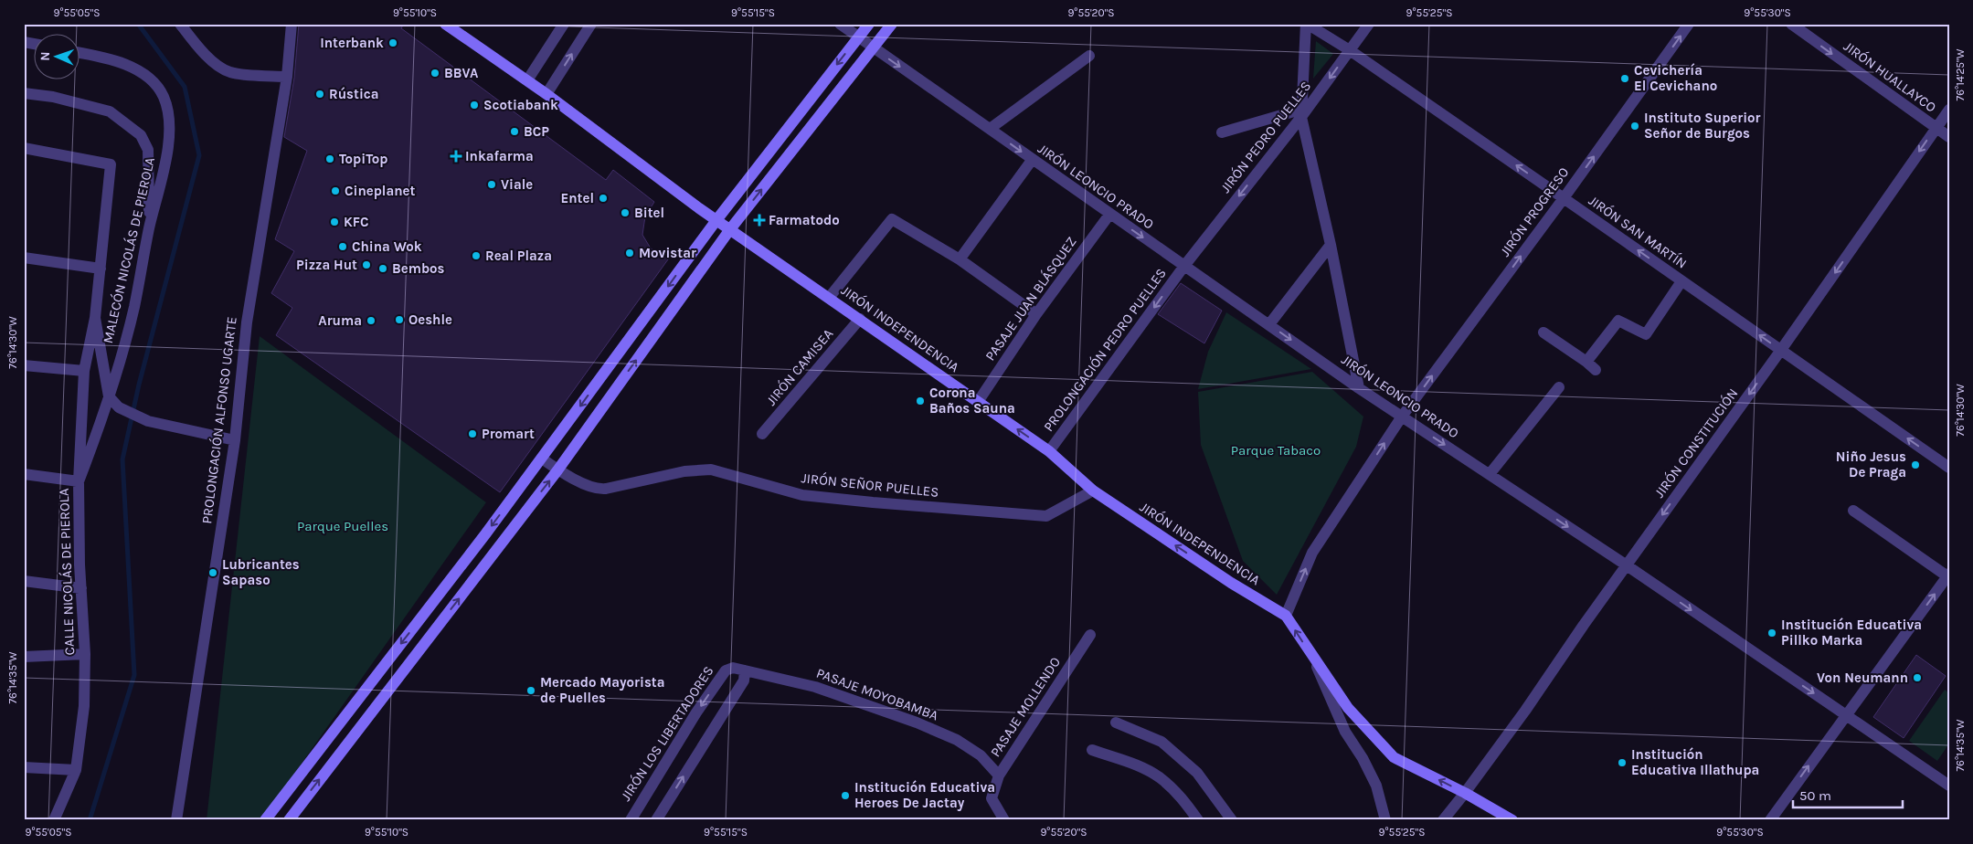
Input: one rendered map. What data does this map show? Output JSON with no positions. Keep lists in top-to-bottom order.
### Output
{
  "streets": {
    "street": [
      "JIRÓN HUALLAYCO",
      "JIRÓN PEDRO PUELLES",
      "JIRÓN LEONCIO PRADO",
      "JIRÓN PROGRESO",
      "JIRÓN SAN MARTÍN",
      "MALECÓN NICOLÁS DE PIEROLA",
      "PASAJE JUAN BLÁSQUEZ",
      "JIRÓN INDEPENDENCIA",
      "PROLONGACIÓN PEDRO PUELLES",
      "JIRÓN CAMISEA",
      "PROLONGACIÓN ALFONSO UGARTE",
      "JIRÓN CONSTITUCIÓN",
      "JIRÓN SEÑOR PUELLES",
      "CALLE NICOLÁS DE PIEROLA",
      "PASAJE MOYOBAMBA",
      "PASAJE MOLLENDO",
      "JIRÓN LOS LIBERTADORES"
    ]
  },
  "crossings": [
    ["JIRÓN HUALLAYCO", "JIRÓN CONSTITUCIÓN"],
    ["JIRÓN PEDRO PUELLES", "JIRÓN LEONCIO PRADO"],
    ["JIRÓN PEDRO PUELLES", "JIRÓN SAN MARTÍN"],
    ["JIRÓN PEDRO PUELLES", "PROLONGACIÓN PEDRO PUELLES"],
    ["JIRÓN LEONCIO PRADO", "JIRÓN PROGRESO"],
    ["JIRÓN LEONCIO PRADO", "PASAJE JUAN BLÁSQUEZ"],
    ["JIRÓN LEONCIO PRADO", "PROLONGACIÓN PEDRO PUELLES"],
    ["JIRÓN LEONCIO PRADO", "JIRÓN CONSTITUCIÓN"],
    ["JIRÓN PROGRESO", "JIRÓN SAN MARTÍN"],
    ["JIRÓN PROGRESO", "JIRÓN INDEPENDENCIA"],
    ["JIRÓN SAN MARTÍN", "JIRÓN CONSTITUCIÓN"],
    ["MALECÓN NICOLÁS DE PIEROLA", "CALLE NICOLÁS DE PIEROLA"],
    ["PASAJE JUAN BLÁSQUEZ", "JIRÓN INDEPENDENCIA"],
    ["JIRÓN INDEPENDENCIA", "PROLONGACIÓN PEDRO PUELLES"],
    ["JIRÓN INDEPENDENCIA", "JIRÓN CAMISEA"],
    ["JIRÓN INDEPENDENCIA", "JIRÓN CONSTITUCIÓN"],
    ["JIRÓN INDEPENDENCIA", "JIRÓN SEÑOR PUELLES"],
    ["PASAJE MOYOBAMBA", "PASAJE MOLLENDO"],
    ["PASAJE MOYOBAMBA", "JIRÓN LOS LIBERTADORES"]
  ],
  "one_way": [
    "JIRÓN HUALLAYCO",
    "JIRÓN PEDRO PUELLES",
    "JIRÓN LEONCIO PRADO",
    "JIRÓN PROGRESO",
    "JIRÓN SAN MARTÍN",
    "JIRÓN INDEPENDENCIA",
    "PROLONGACIÓN PEDRO PUELLES",
    "JIRÓN CONSTITUCIÓN"
  ],
  "parks": ["Parque Tabaco", "Parque Puelles"],
  "places": {
    "other": [
      "Interbank",
      "BBVA",
      "Cevichería El Cevichano",
      "Rústica",
      "Scotiabank",
      "Instituto Superior Señor de Burgos",
      "BCP",
      "TopiTop",
      "Viale",
      "Cineplanet",
      "Entel",
      "Bitel",
      "KFC",
      "China Wok",
      "Movistar",
      "Real Plaza",
      "Pizza Hut",
      "Bembos",
      "Oeshle",
      "Aruma",
      "Corona Baños Sauna",
      "Promart",
      "Niño Jesus De Praga",
      "Lubricantes Sapaso",
      "Institución Educativa Pillko Marka",
      "Von Neumann",
      "Mercado Mayorista de Puelles",
      "Institución Educativa Illathupa",
      "Institución Educativa Heroes De Jactay"
    ],
    "health": ["Inkafarma", "Farmatodo"]
  },
  "scale_bar": "50 m",
  "north": "left",
  "coordinates": [
    "9°55'05\"S",
    "9°55'10\"S",
    "9°55'15\"S",
    "9°55'20\"S",
    "9°55'25\"S",
    "9°55'30\"S",
    "76°14'25\"W",
    "76°14'30\"W",
    "76°14'35\"W"
  ]
}
